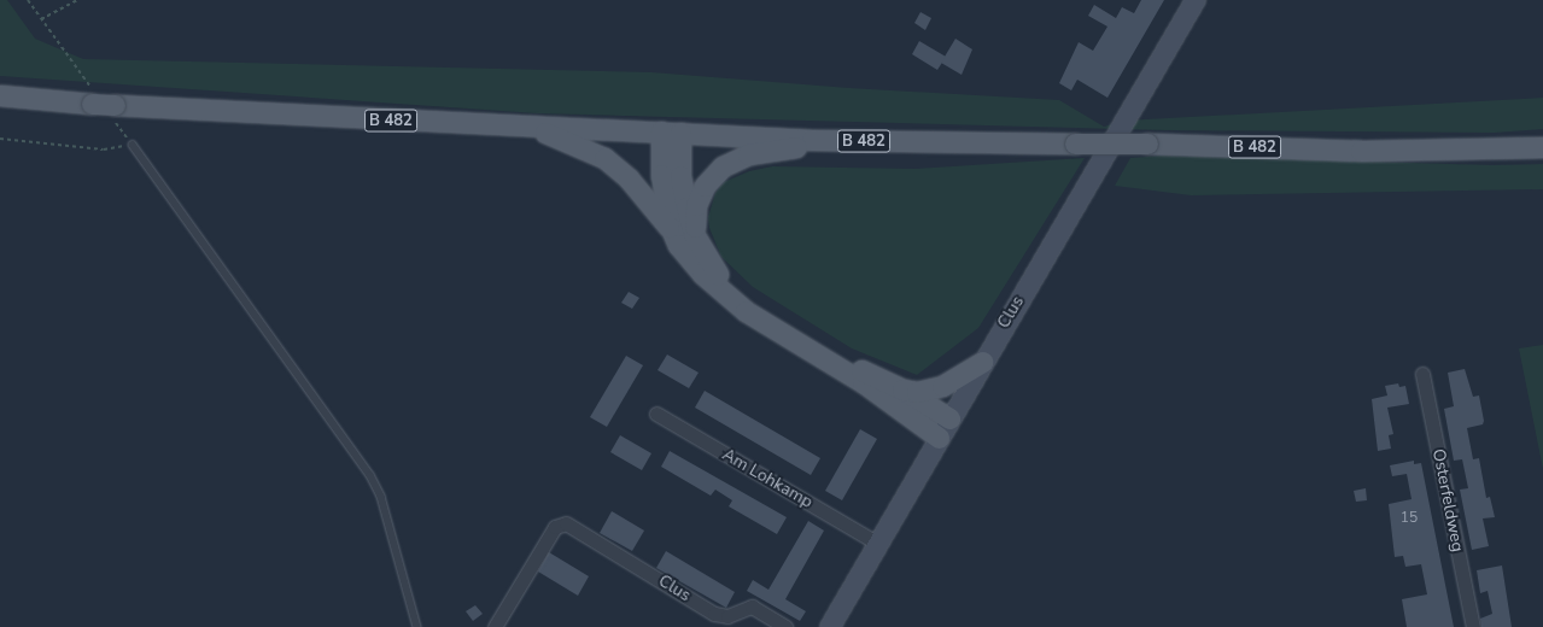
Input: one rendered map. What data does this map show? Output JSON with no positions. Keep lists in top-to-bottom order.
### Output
{
  "streets": {
    "main road": ["B 482", "Clus"],
    "street": ["Am Lohkamp", "Osterfeldweg"]
  },
  "crossings": [
    ["Clus", "Am Lohkamp"]
  ],
  "house_numbers": ["15"]
}
